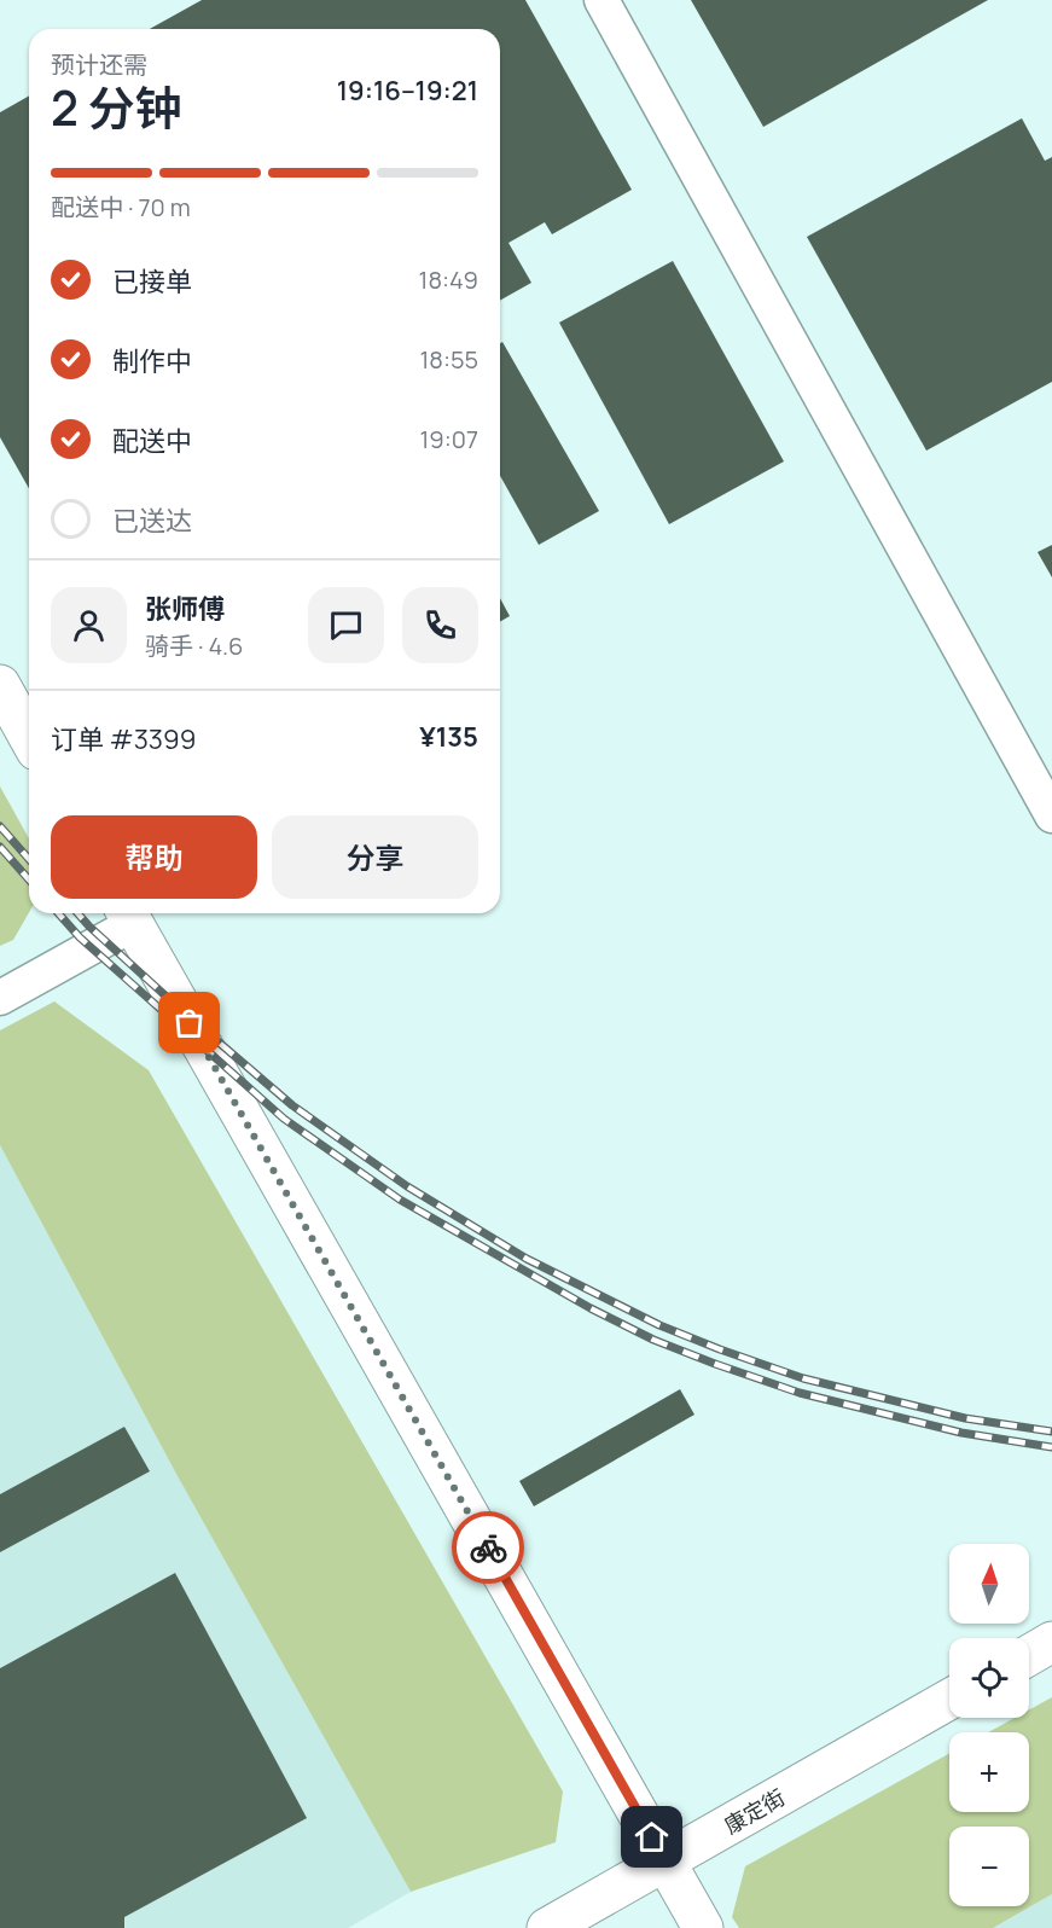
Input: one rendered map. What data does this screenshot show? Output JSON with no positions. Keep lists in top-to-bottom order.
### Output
{
  "streets": {
    "street": ["康定街"]
  },
  "north": "top",
  "page": {
    "heading": ["2 分钟", "预计还需", "19:16–19:21"],
    "panel": [
      "张师傅",
      "骑手 · 4.6",
      "订单 #3399",
      "¥135"
    ],
    "bar": "配送中 · 70 m",
    "list": [
      ["已接单", "18:49"],
      ["制作中", "18:55"],
      ["配送中", "19:07"],
      "已送达"
    ],
    "buttons": ["帮助", "分享"],
    "map_buttons": ["+", "−"]
  }
}
